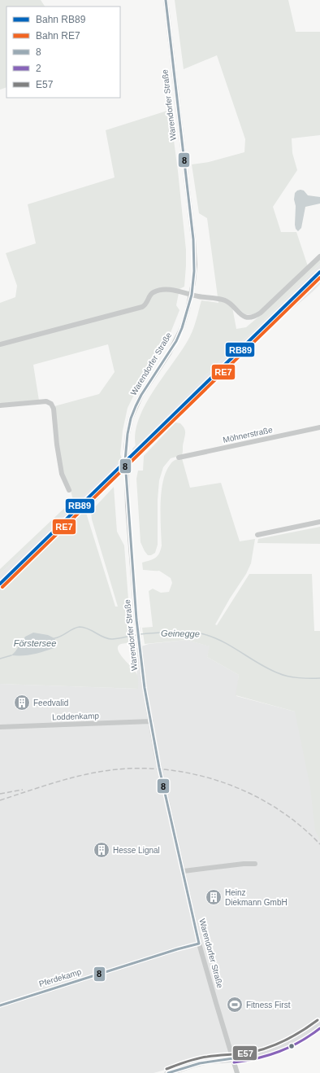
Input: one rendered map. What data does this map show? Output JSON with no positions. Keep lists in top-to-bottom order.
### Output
{
  "streets": {
    "street": [
      "Warendorfer Straße",
      "Möhnerstraße",
      "Loddenkamp",
      "Pferdekamp"
    ]
  },
  "crossings": [
    ["Warendorfer Straße", "Loddenkamp"],
    ["Warendorfer Straße", "Pferdekamp"]
  ],
  "water": ["Geinegge", "Förstersee"],
  "places": {
    "building": ["Feedvalid", "Hesse Lignal", "Heinz Diekmann GmbH"],
    "sports": ["Fitness First"]
  },
  "lines": [
    "transit line 8",
    "rail line RB89",
    "rail line RE7",
    "transit line E57",
    "transit line 2"
  ],
  "legend": [
    "Bahn RB89",
    "Bahn RE7",
    "8",
    "2",
    "E57"
  ]
}
